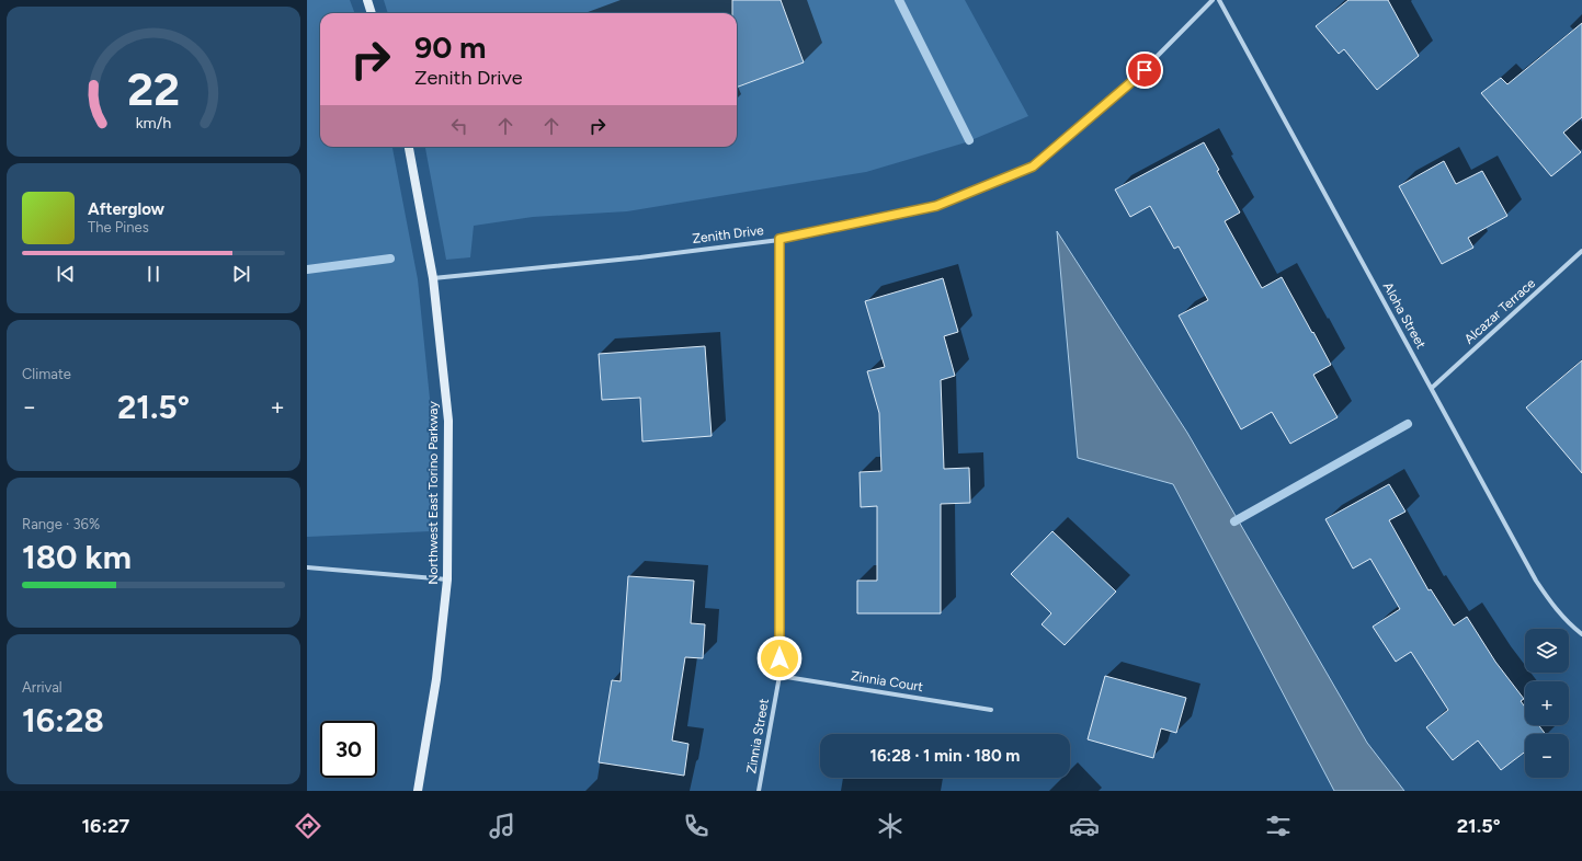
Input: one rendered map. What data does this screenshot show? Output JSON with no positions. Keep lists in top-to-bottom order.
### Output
{
  "streets": {
    "street": [
      "Zenith Drive",
      "Alcazar Terrace",
      "Aloha Street",
      "Northwest East Torino Parkway",
      "Zinnia Court",
      "Zinnia Street"
    ]
  },
  "crossings": [
    ["Zenith Drive", "Northwest East Torino Parkway"],
    ["Zenith Drive", "Zinnia Street"],
    ["Alcazar Terrace", "Aloha Street"],
    ["Zinnia Court", "Zinnia Street"]
  ],
  "page": {
    "turn": ["90 m", "Zenith Drive"],
    "song": ["Afterglow", "The Pines"],
    "tile": [
      "Climate",
      ["Range · 36%", "180 km"],
      ["Arrival", "16:28"]
    ],
    "heat": ["−", "21.5°", "+"],
    "map_buttons": ["+", "−"],
    "limit": "30",
    "trip": "16:28 · 1 min · 180 m",
    "tabs": ["16:27", "21.5°"],
    "gauge": ["22", "km/h"]
  }
}
